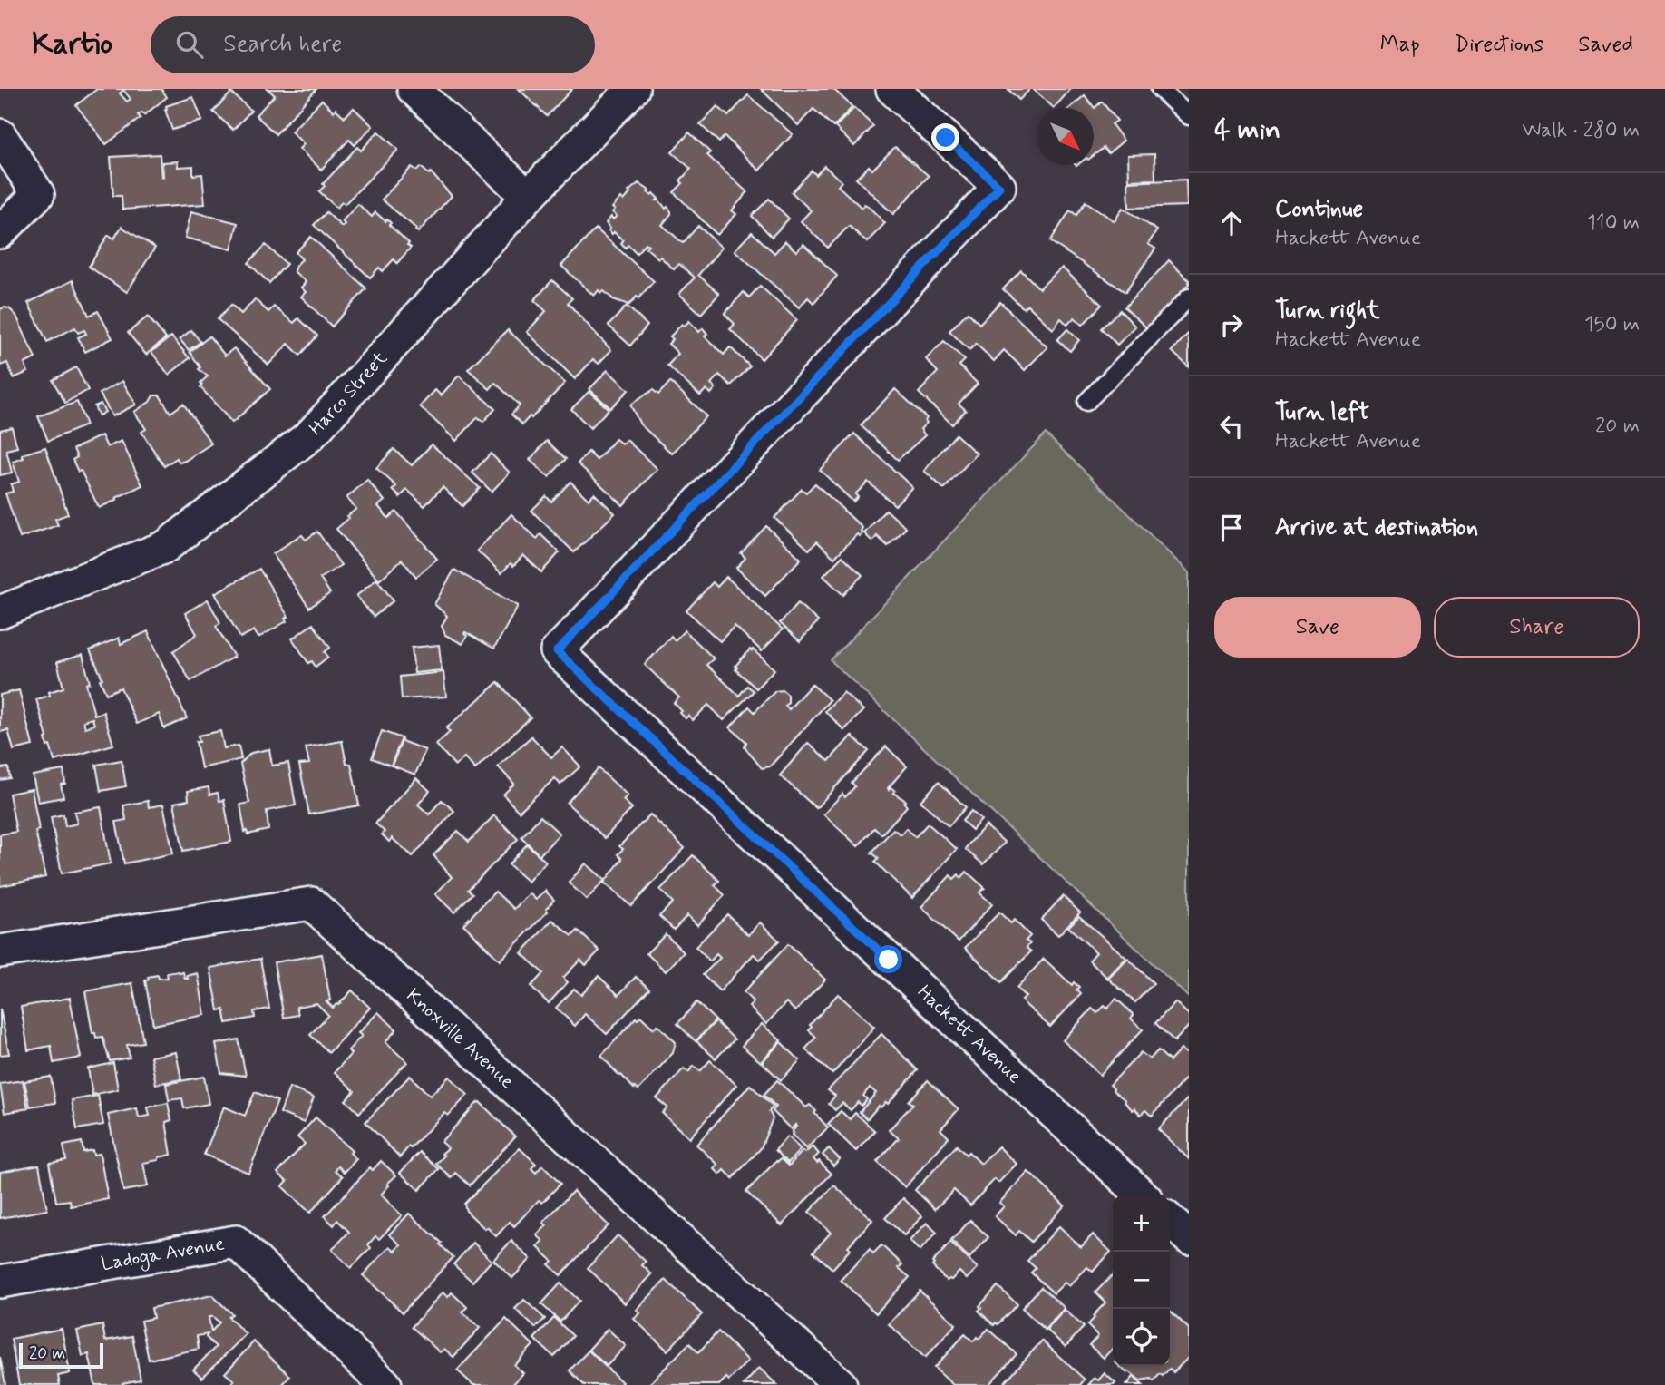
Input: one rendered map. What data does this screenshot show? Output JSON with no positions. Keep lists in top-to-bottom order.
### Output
{
  "streets": {
    "street": [
      "Harco Street",
      "Hackett Avenue",
      "Knoxville Avenue",
      "Ladoga Avenue"
    ]
  },
  "scale_bar": "20 m",
  "north": "bottom right",
  "page": {
    "header": "Kartio",
    "search": "Search here",
    "nav": ["Map", "Directions", "Saved"],
    "heading": ["4 min", "Walk · 280 m"],
    "list": [
      ["Continue", "Hackett Avenue", "110 m"],
      ["Turn right", "Hackett Avenue", "150 m"],
      ["Turn left", "Hackett Avenue", "20 m"],
      "Arrive at destination"
    ],
    "buttons": ["Save", "Share"],
    "map_buttons": ["+", "−"],
    "scale": "20 m"
  }
}
